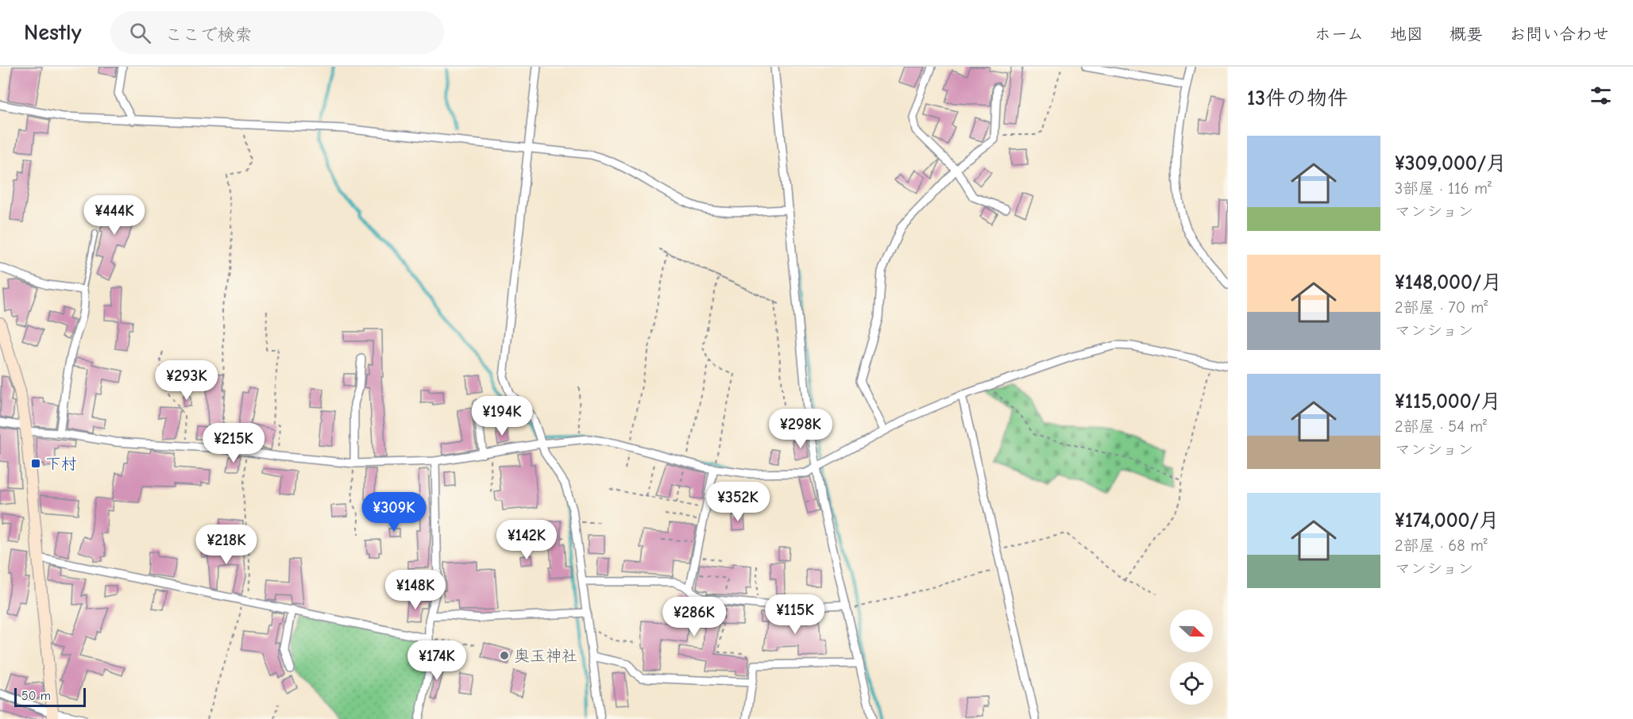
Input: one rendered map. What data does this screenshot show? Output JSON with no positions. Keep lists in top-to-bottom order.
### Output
{
  "places": {
    "transit": ["下村"],
    "other": ["奥玉神社"]
  },
  "scale_bar": "50 m",
  "north": "right",
  "page": {
    "header": "Nestly",
    "search": "ここで検索",
    "nav": [
      "ホーム",
      "地図",
      "概要",
      "お問い合わせ"
    ],
    "heading": "13件の物件",
    "list": [
      {
        "name": "¥309,000/月",
        "note": "3部屋 · 116 m² · マンション"
      },
      {
        "name": "¥148,000/月",
        "note": "2部屋 · 70 m² · マンション"
      },
      {
        "name": "¥115,000/月",
        "note": "2部屋 · 54 m² · マンション"
      },
      {
        "name": "¥174,000/月",
        "note": "2部屋 · 68 m² · マンション"
      }
    ],
    "price": [
      "¥444K",
      "¥293K",
      "¥194K",
      "¥298K",
      "¥215K",
      "¥352K",
      "¥309K",
      "¥142K",
      "¥218K",
      "¥148K",
      "¥115K",
      "¥286K",
      "¥174K"
    ],
    "scale": "50 m"
  }
}
